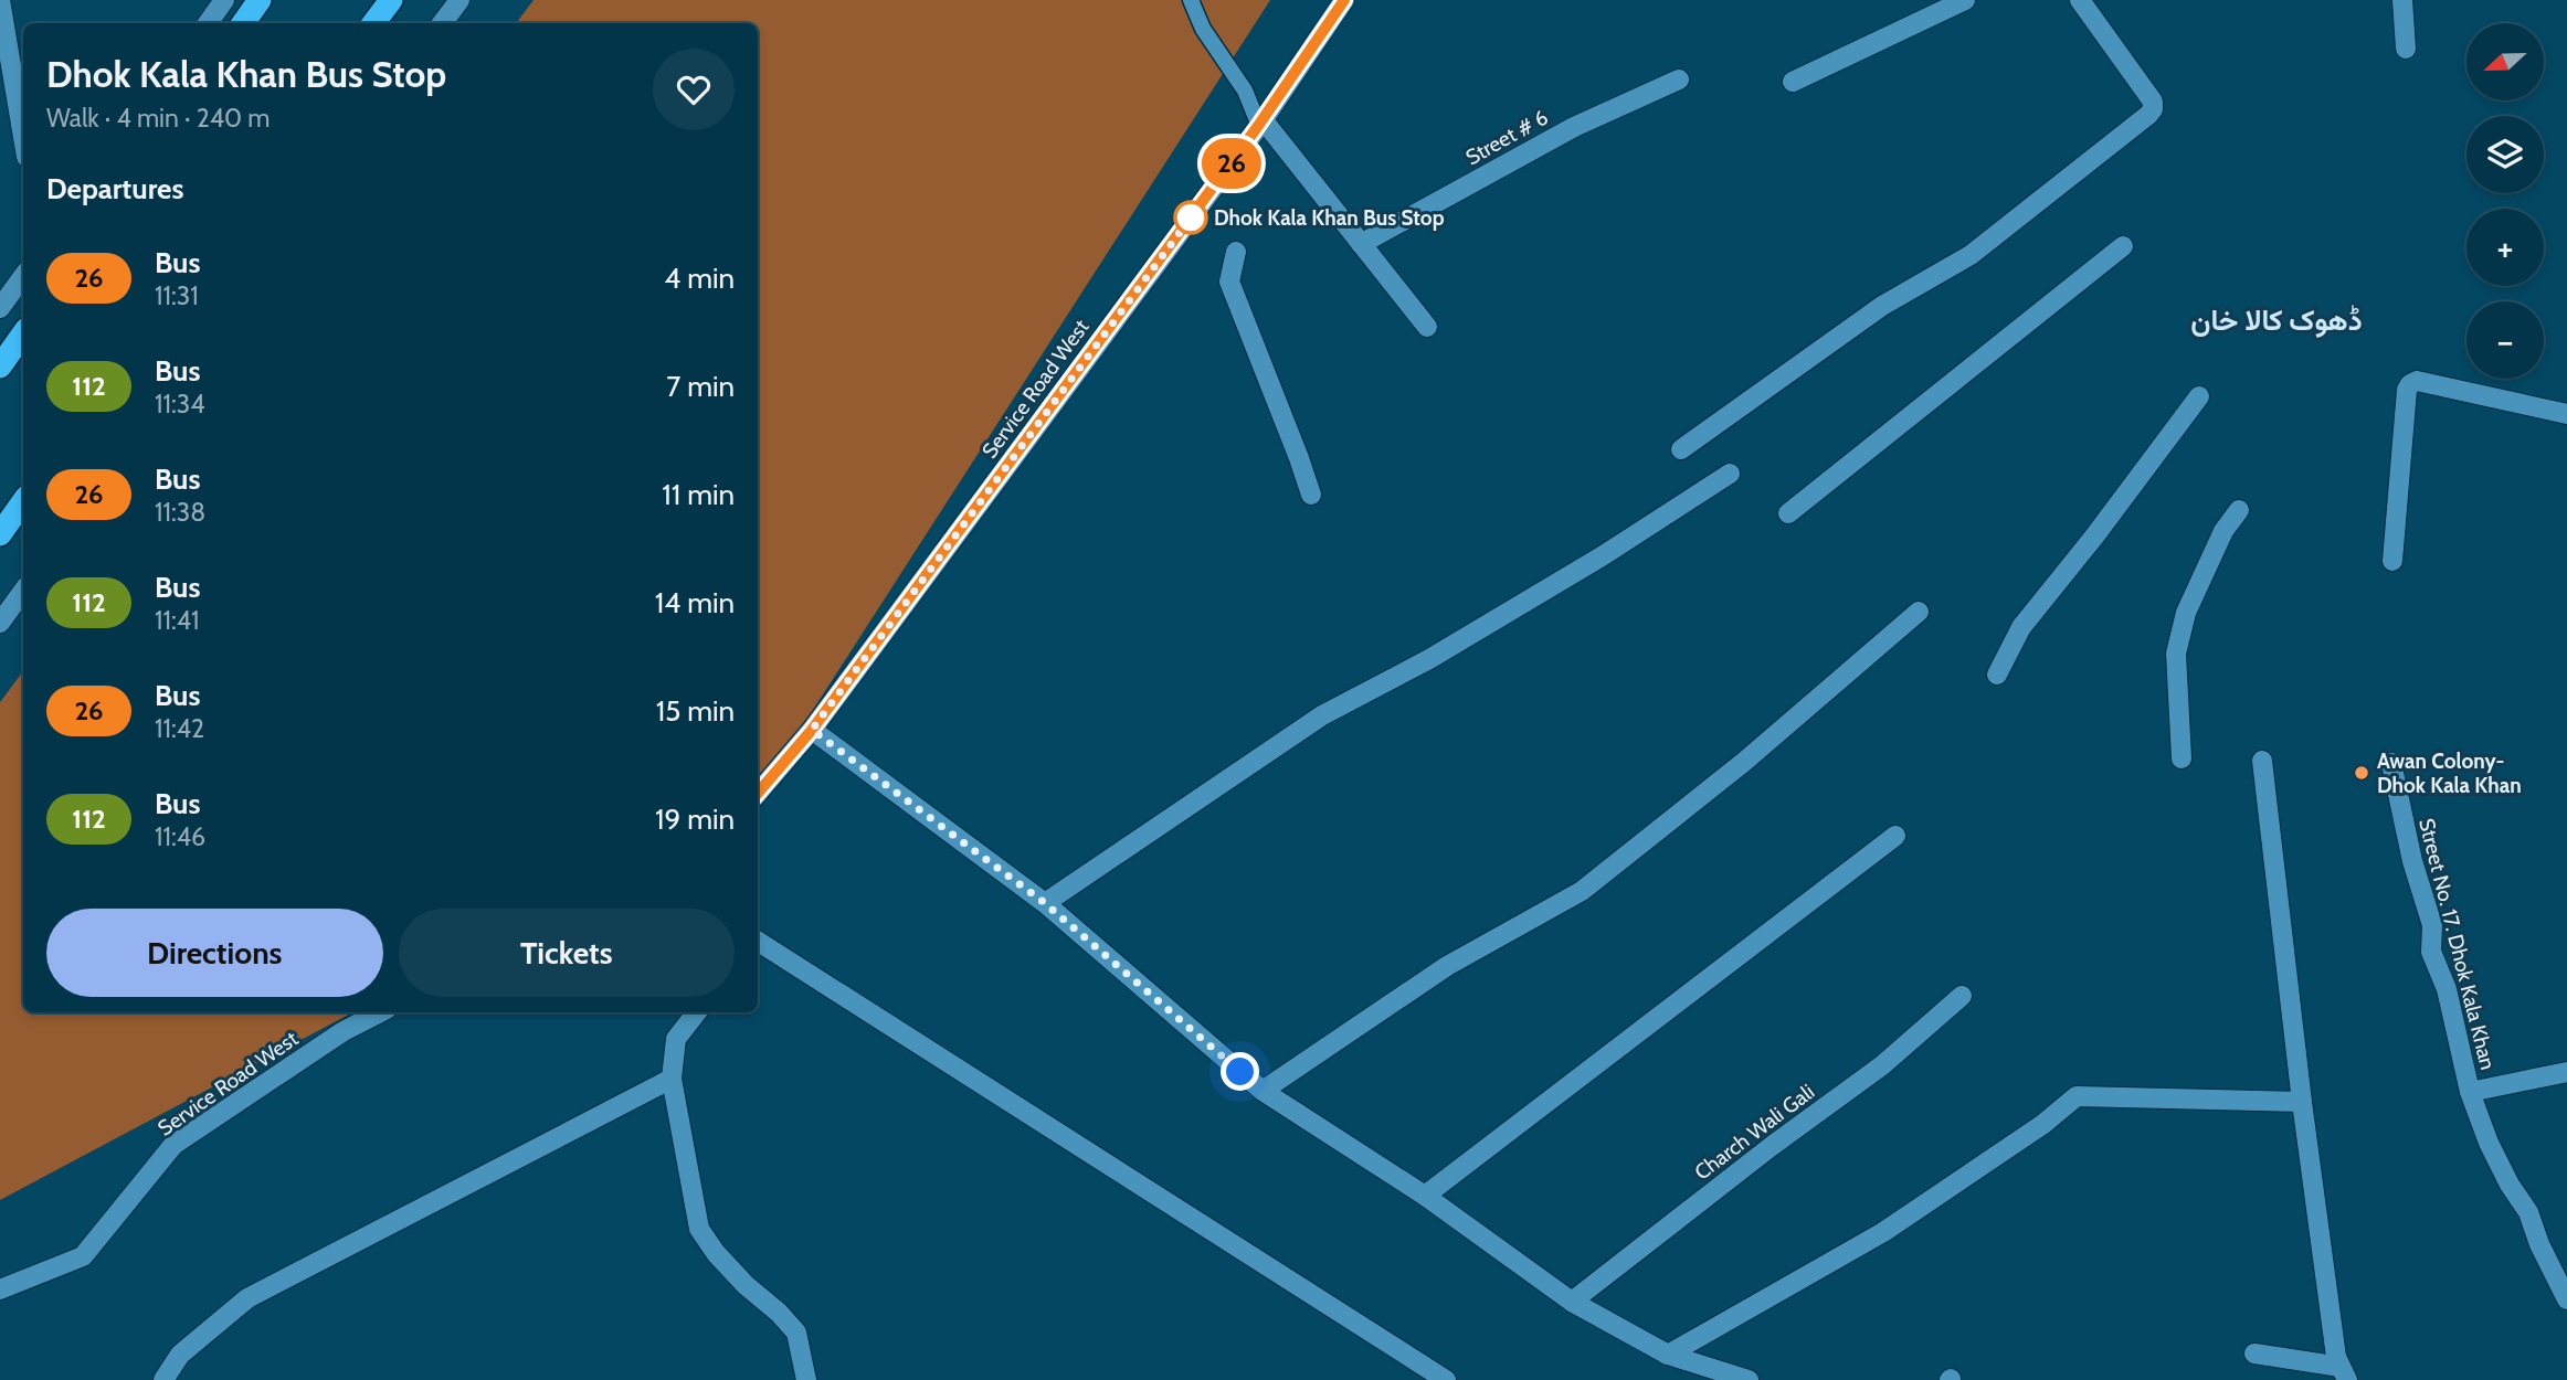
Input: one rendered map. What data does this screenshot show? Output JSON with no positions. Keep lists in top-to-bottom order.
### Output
{
  "streets": {
    "street": [
      "Street # 6",
      "Service Road West",
      "Street No. 17. Dhok Kala Khan",
      "Charch Wali Gali"
    ]
  },
  "districts": ["ڈھوک کالا خان"],
  "places": ["Dhok Kala Khan Bus Stop", "Awan Colony- Dhok Kala Khan"],
  "lines": ["bus line 26"],
  "north": "left",
  "page": {
    "on_map": "26",
    "map_buttons": ["+", "−"],
    "heading": [
      ["Dhok Kala Khan Bus Stop", "Walk · 4 min · 240 m"],
      "Departures"
    ],
    "list": [
      {
        "mark": "26",
        "name": "Bus",
        "note": "11:31",
        "value": "4 min"
      },
      {
        "mark": "112",
        "name": "Bus",
        "note": "11:34",
        "value": "7 min"
      },
      {
        "mark": "26",
        "name": "Bus",
        "note": "11:38",
        "value": "11 min"
      },
      {
        "mark": "112",
        "name": "Bus",
        "note": "11:41",
        "value": "14 min"
      },
      {
        "mark": "26",
        "name": "Bus",
        "note": "11:42",
        "value": "15 min"
      },
      {
        "mark": "112",
        "name": "Bus",
        "note": "11:46",
        "value": "19 min"
      }
    ],
    "buttons": ["Directions", "Tickets"]
  }
}
